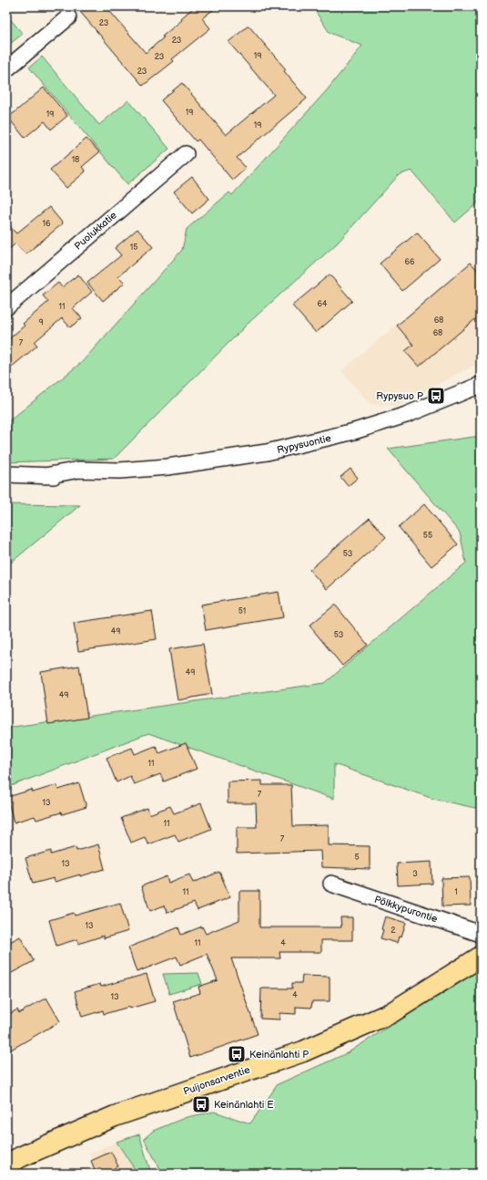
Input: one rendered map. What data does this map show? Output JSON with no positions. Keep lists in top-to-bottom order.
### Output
{
  "streets": {
    "main road": ["Puijonsarventie"],
    "street": ["Puolukkatie", "Rypysuontie", "Pölkkypurontie"]
  },
  "places": {
    "bus stop": ["Rypysuo P", "Keinänlahti P", "Keinänlahti E"]
  },
  "house_numbers": [
    "23",
    "23",
    "19",
    "23",
    "23",
    "19",
    "19",
    "19",
    "18",
    "16",
    "15",
    "66",
    "64",
    "11",
    "68",
    "9",
    "68",
    "7",
    "55",
    "53",
    "51",
    "49",
    "53",
    "49",
    "49",
    "11",
    "7",
    "13",
    "11",
    "7",
    "5",
    "13",
    "3",
    "11",
    "1",
    "13",
    "2",
    "11",
    "4",
    "4",
    "13"
  ]
}
